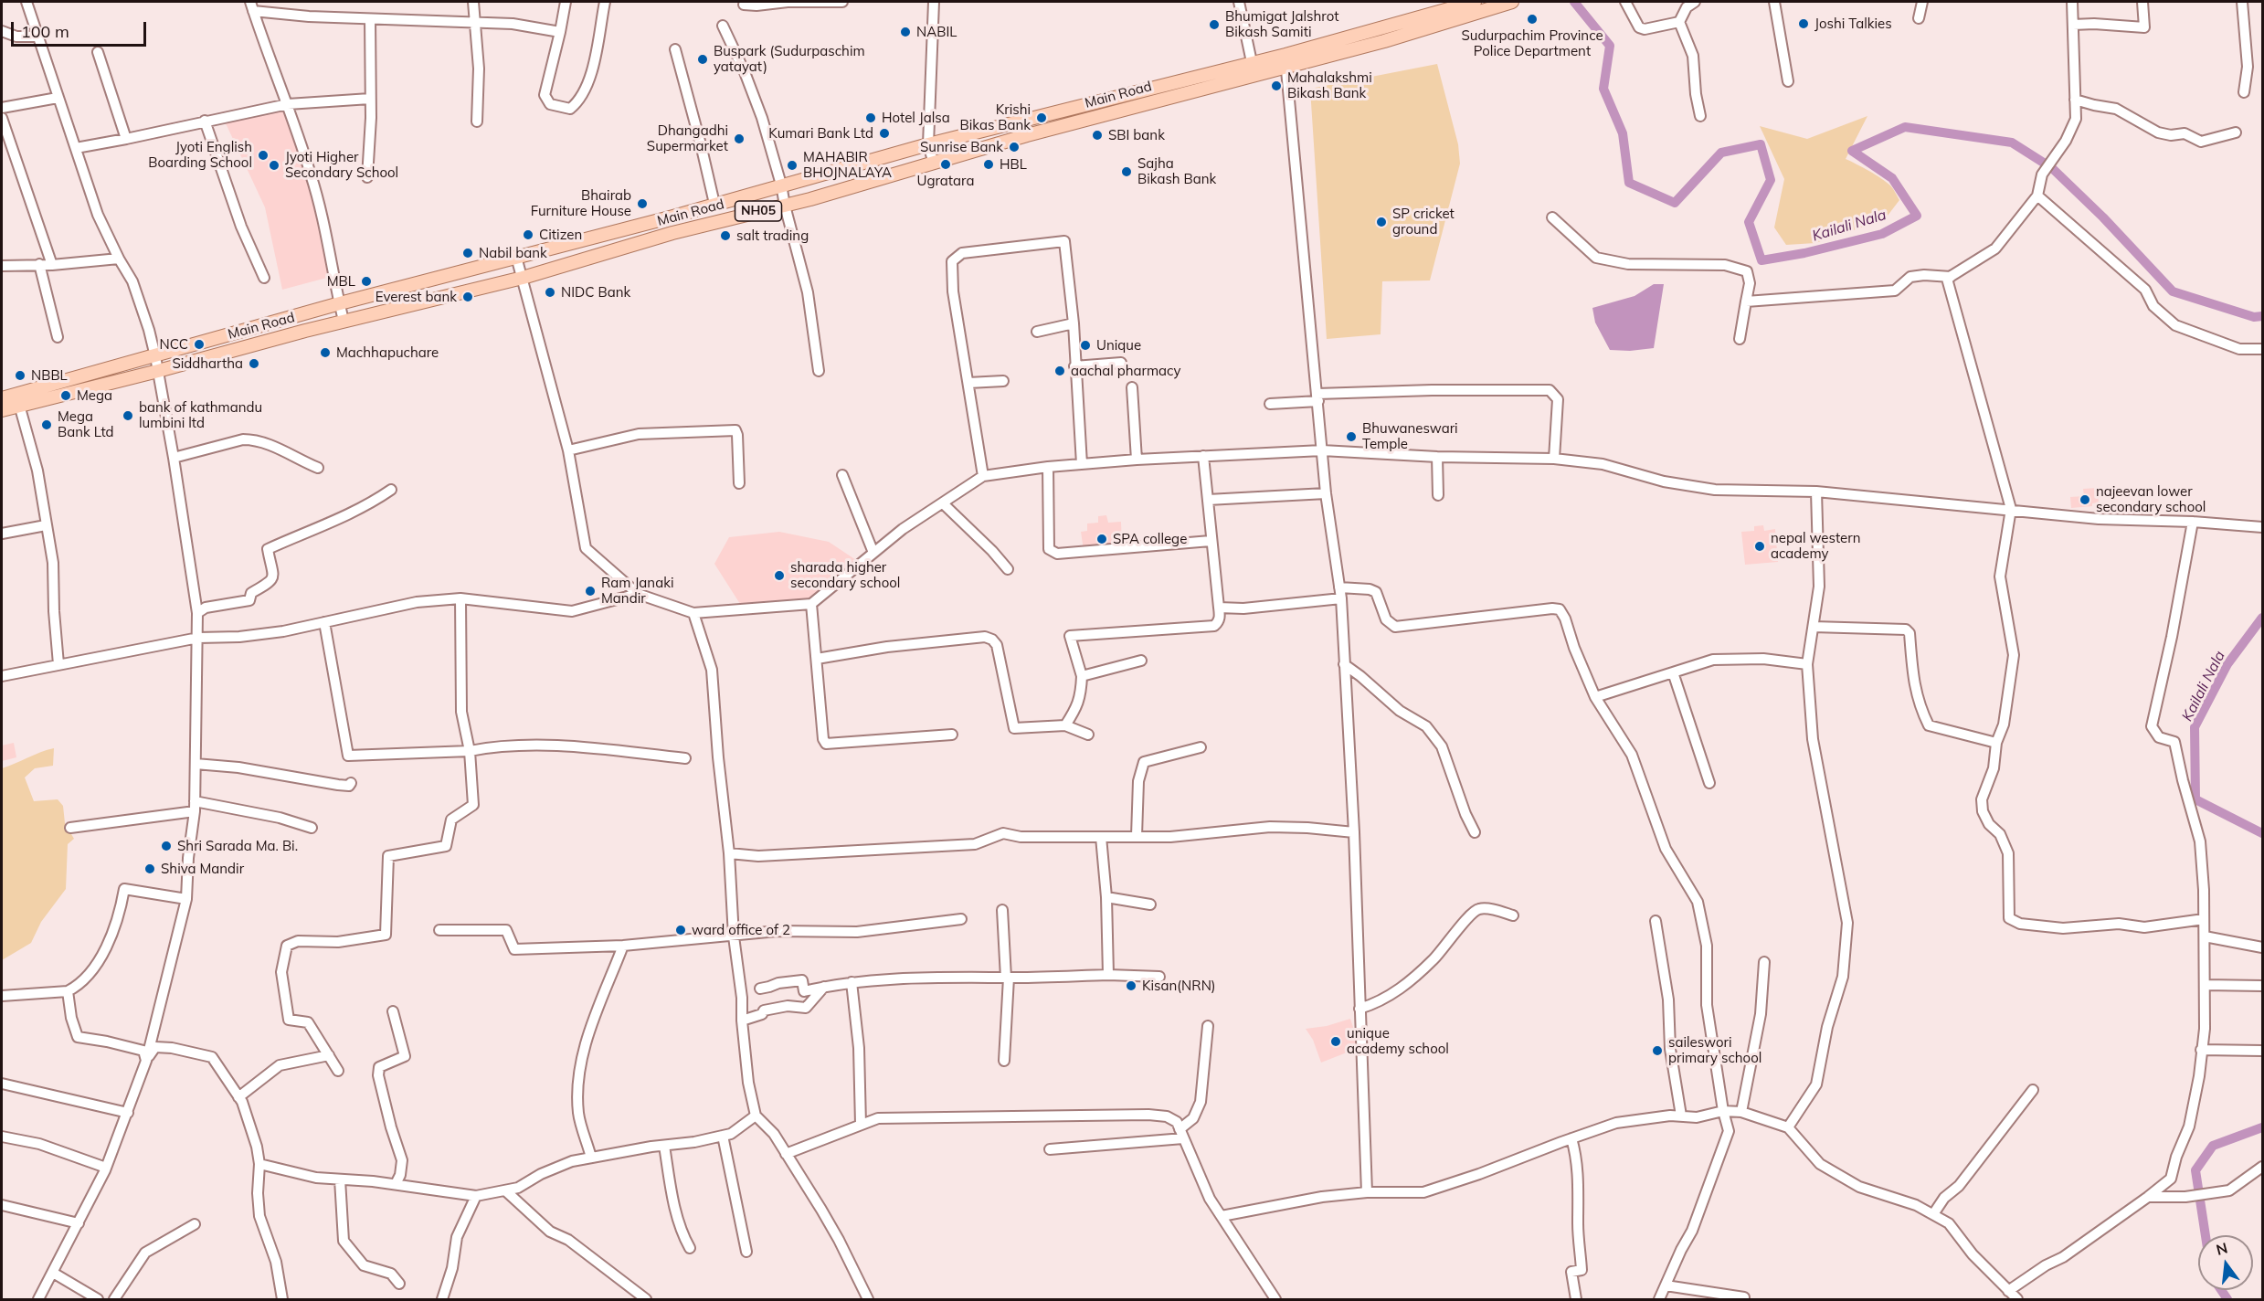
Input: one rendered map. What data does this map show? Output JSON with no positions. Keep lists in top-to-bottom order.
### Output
{
  "streets": {
    "main road": ["Main Road", "NH05"]
  },
  "water": ["Kailali Nala"],
  "places": [
    "Sudurpachim Province Police Department",
    "Joshi Talkies",
    "Bhumigat Jalshrot Bikash Samiti",
    "NABIL",
    "Buspark (Sudurpaschim yatayat)",
    "Mahalakshmi Bikash Bank",
    "Hotel Jalsa",
    "Krishi Bikas Bank",
    "Kumari Bank Ltd",
    "SBI bank",
    "Dhangadhi Supermarket",
    "Sunrise Bank",
    "Jyoti English Boarding School",
    "Ugratara",
    "HBL",
    "Jyoti Higher Secondary School",
    "MAHABIR BHOJNALAYA",
    "Sajha Bikash Bank",
    "Bhairab Furniture House",
    "SP cricket ground",
    "Citizen",
    "salt trading",
    "Nabil bank",
    "MBL",
    "NIDC Bank",
    "Everest bank",
    "NCC",
    "Unique",
    "Machhapuchare",
    "Siddhartha",
    "aachal pharmacy",
    "NBBL",
    "Mega",
    "bank of kathmandu lumbini ltd",
    "Mega Bank Ltd",
    "Bhuwaneswari Temple",
    "najeevan lower secondary school",
    "SPA college",
    "nepal western academy",
    "sharada higher secondary school",
    "Ram Janaki Mandir",
    "Shri Sarada Ma. Bi.",
    "Shiva Mandir",
    "ward office of 2",
    "Kisan(NRN)",
    "unique academy school",
    "saileswori primary school"
  ],
  "scale_bar": "100 m",
  "north": "top"
}
